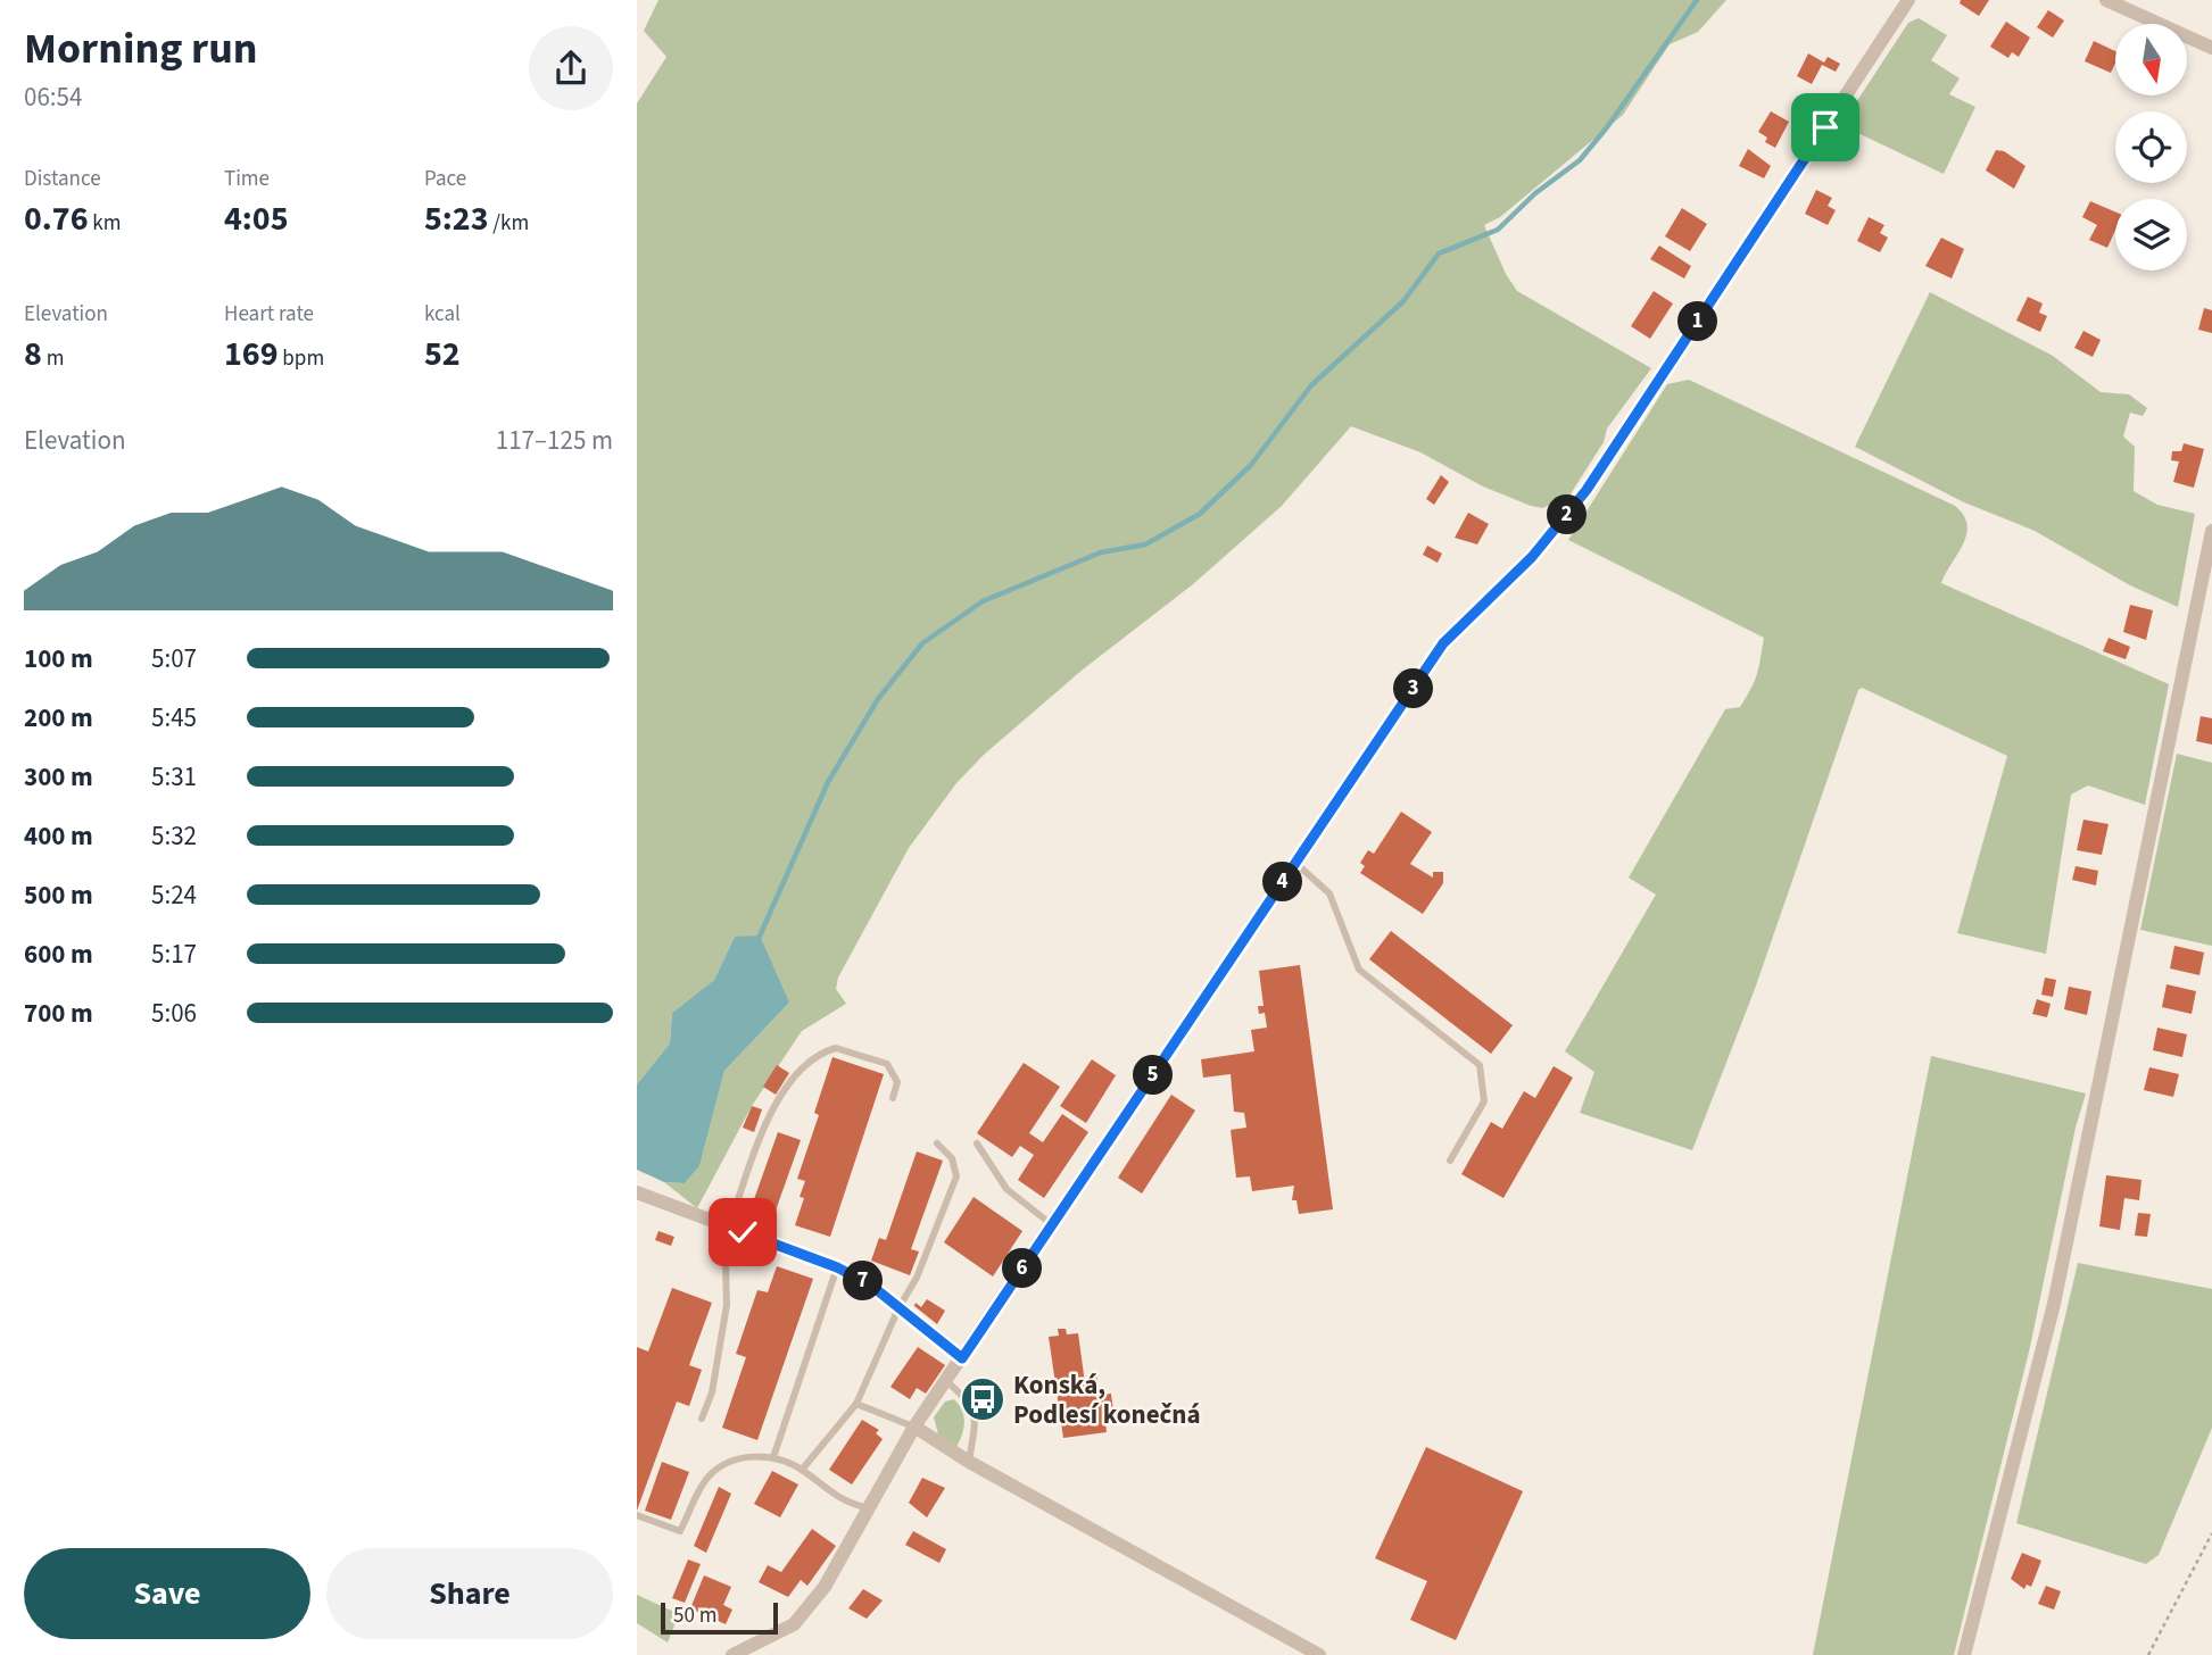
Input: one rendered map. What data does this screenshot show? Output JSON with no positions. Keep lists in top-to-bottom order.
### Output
{
  "places": {
    "bus stop": ["Konská, Podlesí konečná"]
  },
  "scale_bar": "50 m",
  "north": "bottom",
  "page": {
    "heading": ["Morning run", "06:54"],
    "stats": [
      ["Distance", "0.76 km"],
      ["Time", "4:05"],
      ["Pace", "5:23 /km"],
      ["Elevation", "8 m"],
      ["Heart rate", "169 bpm"],
      ["kcal", "52"]
    ],
    "pins": [
      "1",
      "2",
      "3",
      "4",
      "5",
      "6",
      "7"
    ],
    "chart": ["Elevation", "117–125 m"],
    "list": [
      {
        "name": "100 m",
        "note": "5:07"
      },
      {
        "name": "200 m",
        "note": "5:45"
      },
      {
        "name": "300 m",
        "note": "5:31"
      },
      {
        "name": "400 m",
        "note": "5:32"
      },
      {
        "name": "500 m",
        "note": "5:24"
      },
      {
        "name": "600 m",
        "note": "5:17"
      },
      {
        "name": "700 m",
        "note": "5:06"
      }
    ],
    "buttons": ["Save", "Share"],
    "scale": "50 m"
  }
}
